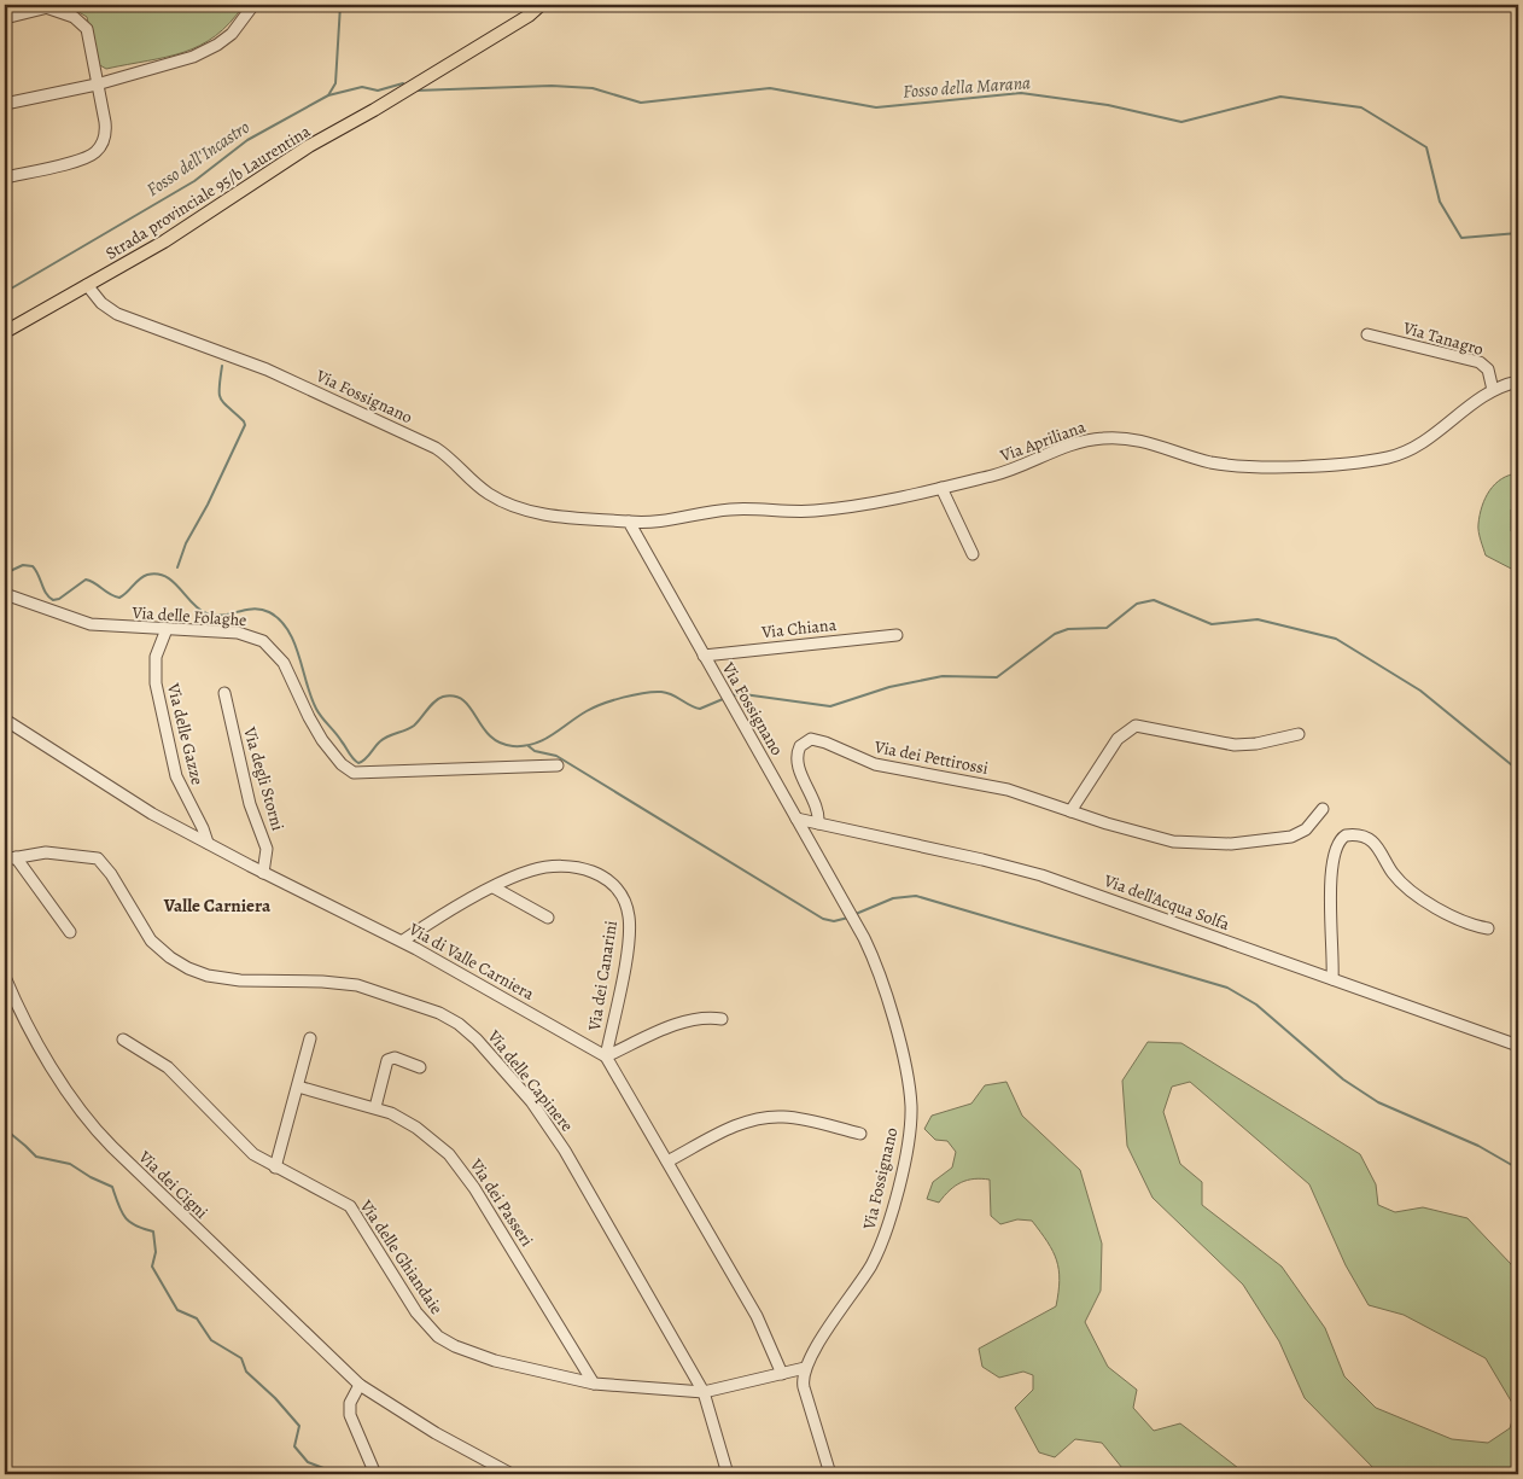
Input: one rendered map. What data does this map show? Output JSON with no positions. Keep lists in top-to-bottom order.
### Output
{
  "streets": {
    "main road": ["Strada provinciale 95/b Laurentina"],
    "street": [
      "Via Tanagro",
      "Via Fossignano",
      "Via Apriliana",
      "Via delle Folaghe",
      "Via Chiana",
      "Via delle Gazze",
      "Via dei Pettirossi",
      "Via degli Storni",
      "Via dell'Acqua Solfa",
      "Via di Valle Carniera",
      "Via dei Canarini",
      "Via delle Capinere",
      "Via dei Cigni",
      "Via dei Passeri",
      "Via delle Ghiandaie"
    ]
  },
  "crossings": [
    ["Strada provinciale 95/b Laurentina", "Via Fossignano"],
    ["Via Tanagro", "Via Apriliana"],
    ["Via Fossignano", "Via Apriliana"],
    ["Via Fossignano", "Via Chiana"],
    ["Via Fossignano", "Via dell'Acqua Solfa"],
    ["Via Fossignano", "Via delle Ghiandaie"],
    ["Via delle Folaghe", "Via delle Gazze"],
    ["Via delle Gazze", "Via di Valle Carniera"],
    ["Via dei Pettirossi", "Via dell'Acqua Solfa"],
    ["Via degli Storni", "Via di Valle Carniera"],
    ["Via di Valle Carniera", "Via dei Canarini"],
    ["Via delle Capinere", "Via delle Ghiandaie"],
    ["Via dei Passeri", "Via delle Ghiandaie"]
  ],
  "districts": ["Valle Carniera"],
  "water": ["Fosso della Marana", "Fosso dell'Incastro"]
}
